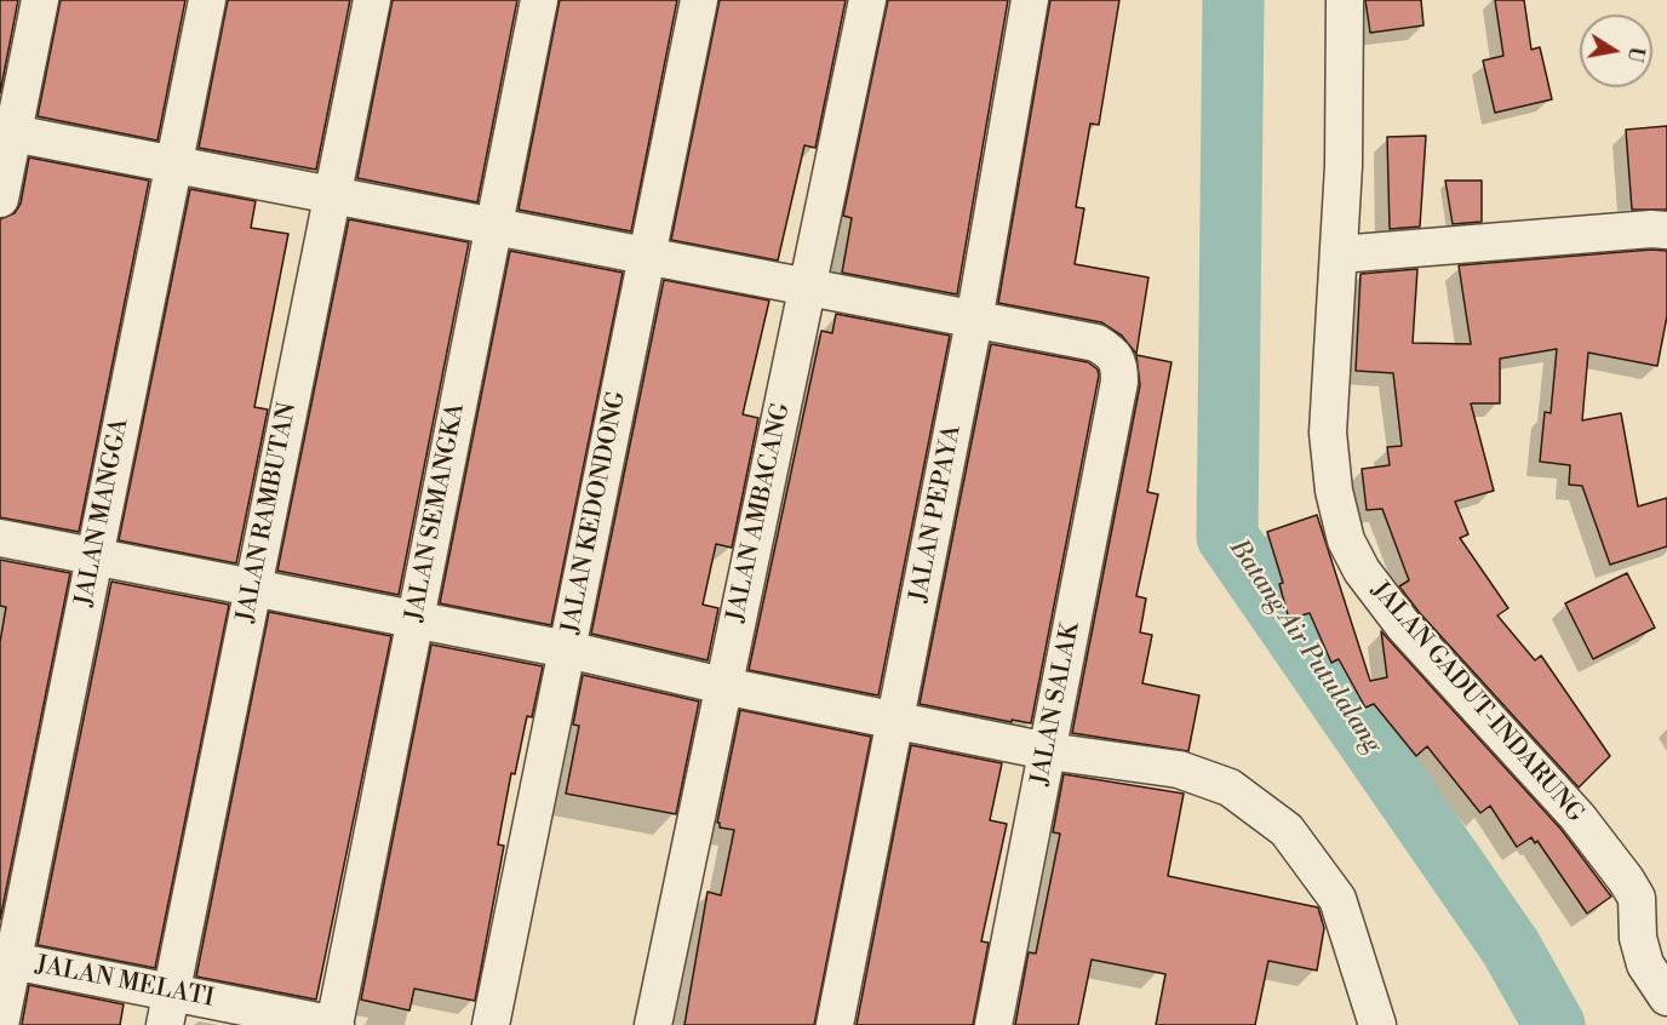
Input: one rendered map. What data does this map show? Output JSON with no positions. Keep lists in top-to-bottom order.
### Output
{
  "streets": {
    "street": [
      "JALAN MANGGA",
      "JALAN RAMBUTAN",
      "JALAN SEMANGKA",
      "JALAN KEDONDONG",
      "JALAN AMBACANG",
      "JALAN PEPAYA",
      "JALAN GADUT-INDARUNG",
      "JALAN SALAK",
      "JALAN MELATI"
    ]
  },
  "crossings": [
    ["JALAN MANGGA", "JALAN MELATI"],
    ["JALAN RAMBUTAN", "JALAN MELATI"],
    ["JALAN SEMANGKA", "JALAN MELATI"],
    ["JALAN PEPAYA", "JALAN SALAK"]
  ],
  "water": ["Batang Air Putulalang"],
  "north": "right"
}
